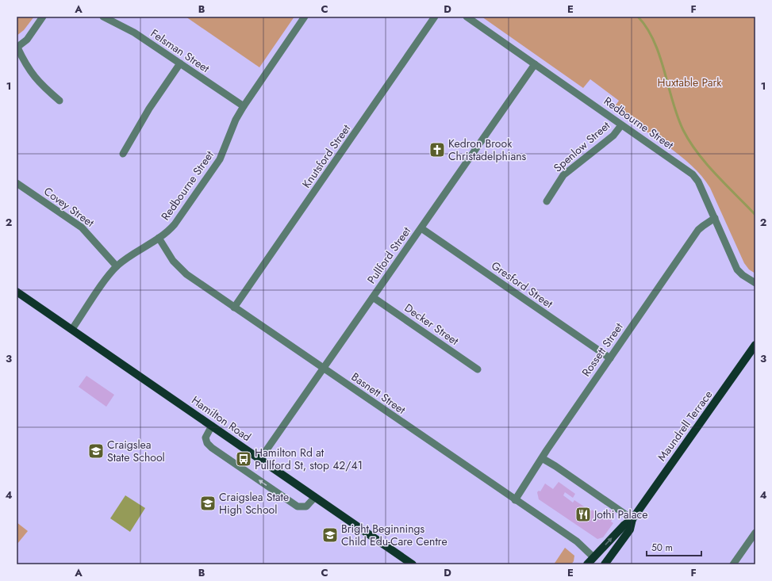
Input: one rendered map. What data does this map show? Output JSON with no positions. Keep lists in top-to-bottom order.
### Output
{
  "streets": {
    "main road": ["Hamilton Road", "Maundrell Terrace"],
    "street": [
      "Felsman Street",
      "Redbourne Street",
      "Spenlow Street",
      "Knutsford Street",
      "Covey Street",
      "Pullford Street",
      "Gresford Street",
      "Decker Street",
      "Rossett Street",
      "Basnett Street"
    ]
  },
  "crossings": [
    ["Felsman Street", "Redbourne Street"],
    ["Redbourne Street", "Spenlow Street"],
    ["Redbourne Street", "Covey Street"],
    ["Redbourne Street", "Pullford Street"],
    ["Redbourne Street", "Rossett Street"],
    ["Redbourne Street", "Basnett Street"],
    ["Redbourne Street", "Hamilton Road"],
    ["Knutsford Street", "Basnett Street"],
    ["Pullford Street", "Gresford Street"],
    ["Pullford Street", "Decker Street"],
    ["Pullford Street", "Basnett Street"],
    ["Pullford Street", "Hamilton Road"],
    ["Gresford Street", "Rossett Street"],
    ["Rossett Street", "Basnett Street"],
    ["Basnett Street", "Maundrell Terrace"]
  ],
  "parks": ["Huxtable Park"],
  "places": {
    "church": ["Kedron Brook Christadelphians"],
    "school or university": ["Craigslea State School", "Craigslea State High School", "Bright Beginnings Child Edu-Care Centre"],
    "bus stop": ["Hamilton Rd at Pullford St, stop 42/41"],
    "restaurant": ["Jothi Palace"]
  },
  "scale_bar": "50 m",
  "grid": {
    "columns": [
      "A",
      "B",
      "C",
      "D",
      "E",
      "F"
    ],
    "rows": [
      "1",
      "2",
      "3",
      "4"
    ]
  }
}
